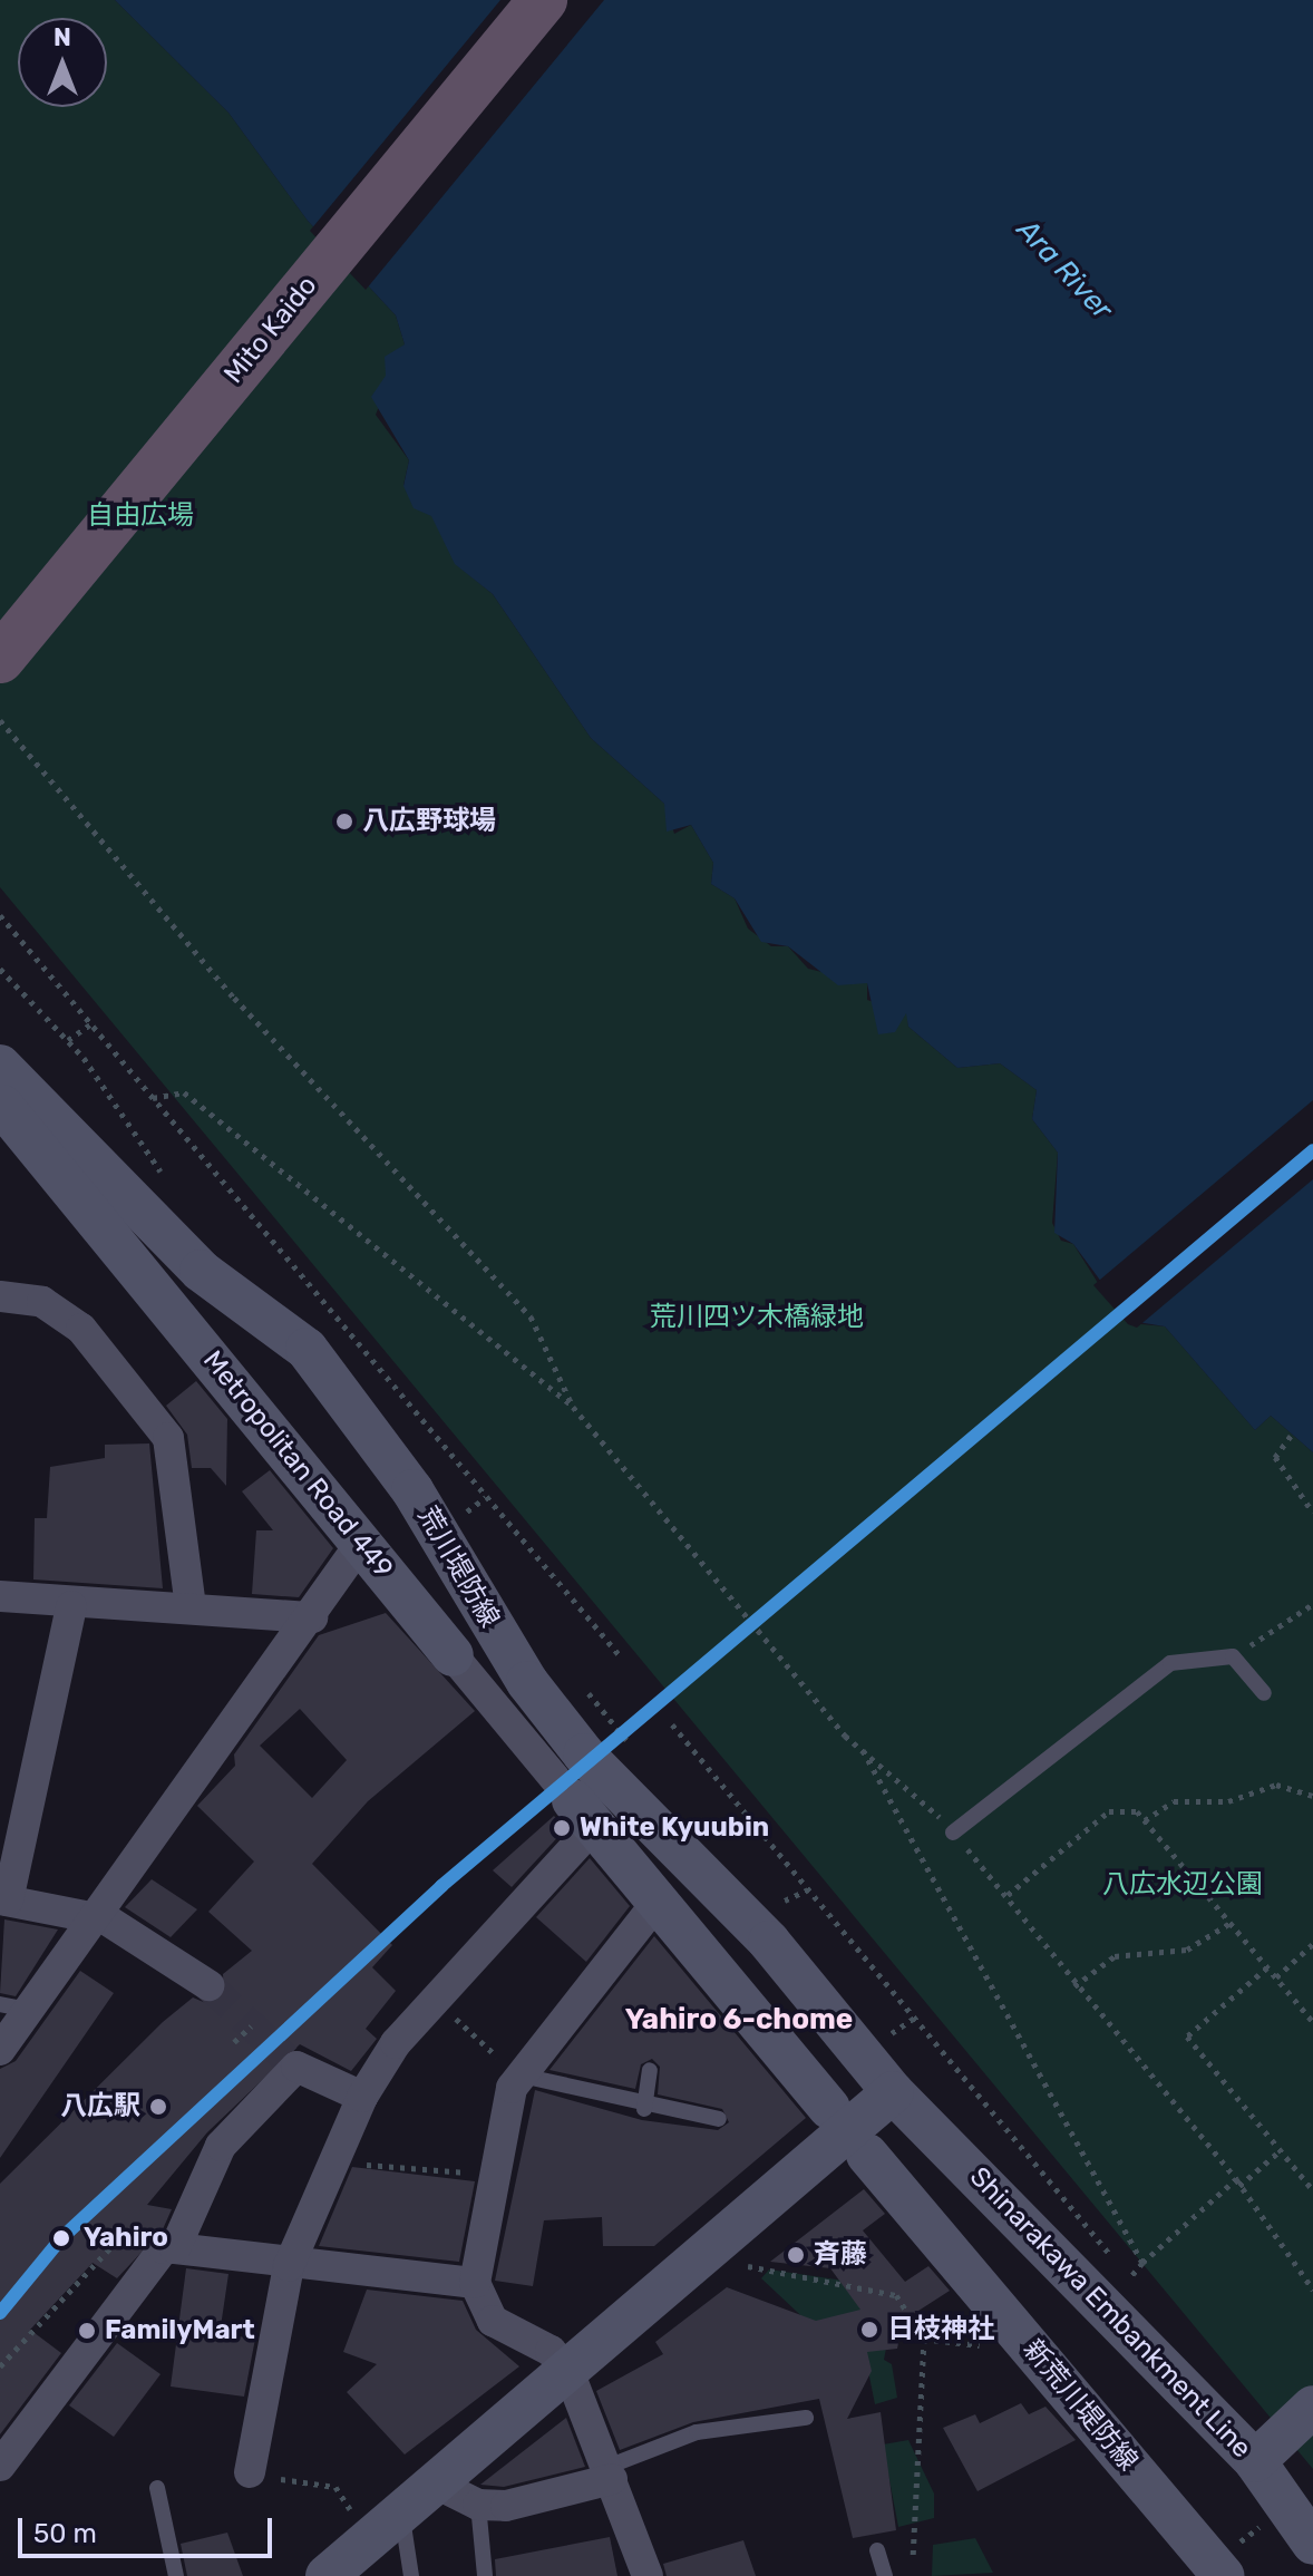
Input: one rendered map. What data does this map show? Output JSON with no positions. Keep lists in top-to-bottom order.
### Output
{
  "streets": {
    "highway": ["Mito Kaido"],
    "main road": [
      "Metropolitan Road 449",
      "荒川堤防線",
      "Shinarakawa Embankment Line",
      "新荒川堤防線"
    ]
  },
  "crossings": [
    ["荒川堤防線", "Shinarakawa Embankment Line"]
  ],
  "districts": ["Yahiro 6-chome"],
  "water": ["Ara River"],
  "parks": ["自由広場", "荒川四ツ木橋緑地", "八広水辺公園"],
  "places": [
    "八広野球場",
    "White Kyuubin",
    "八広駅",
    "Yahiro",
    "斉藤",
    "日枝神社",
    "FamilyMart"
  ],
  "scale_bar": "50 m",
  "north": "top"
}
